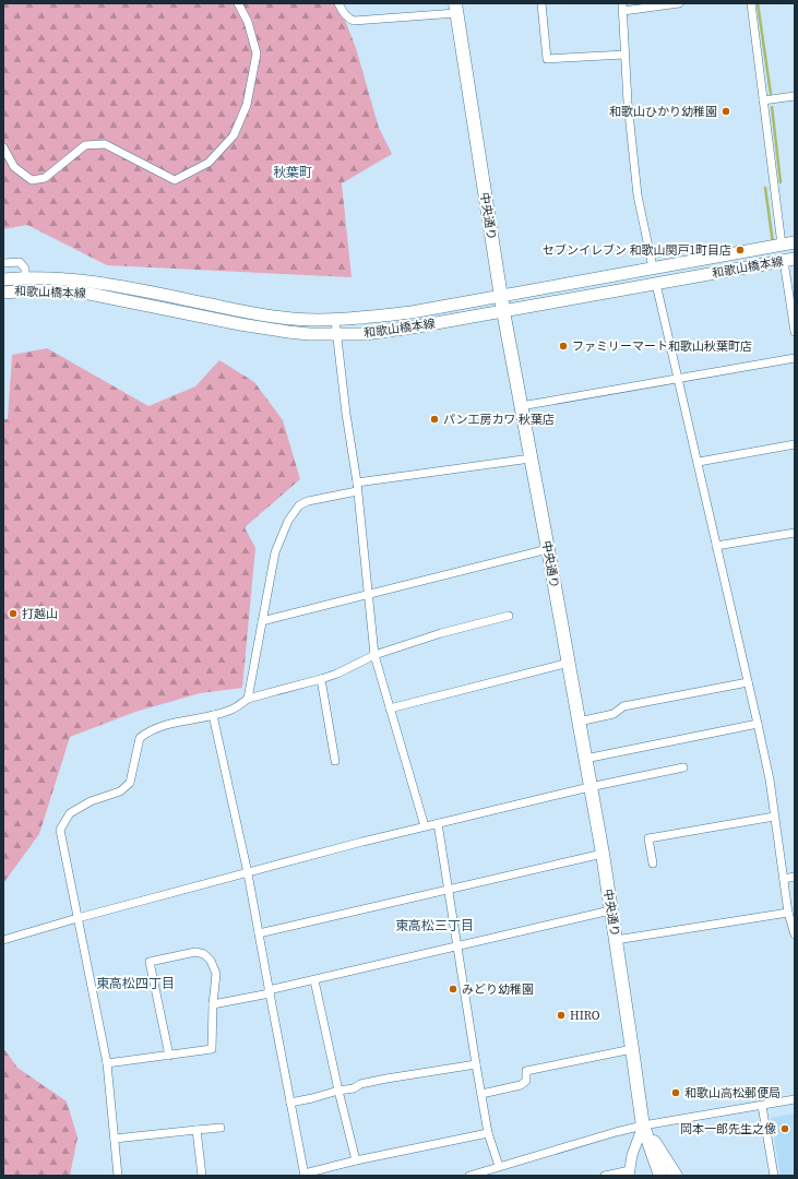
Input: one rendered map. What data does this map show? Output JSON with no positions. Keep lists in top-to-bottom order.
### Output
{
  "streets": {
    "highway": ["中央通り"],
    "main road": ["和歌山橋本線"]
  },
  "crossings": [
    ["中央通り", "和歌山橋本線"]
  ],
  "districts": ["秋葉町", "東高松三丁目", "東高松四丁目"],
  "places": [
    "和歌山ひかり幼稚園",
    "セブンイレブン 和歌山関戸1町目店",
    "ファミリーマート和歌山秋葉町店",
    "パン工房カワ 秋葉店",
    "打越山",
    "みどり幼稚園",
    "HIRO",
    "和歌山高松郵便局",
    "岡本一郎先生之像"
  ]
}
